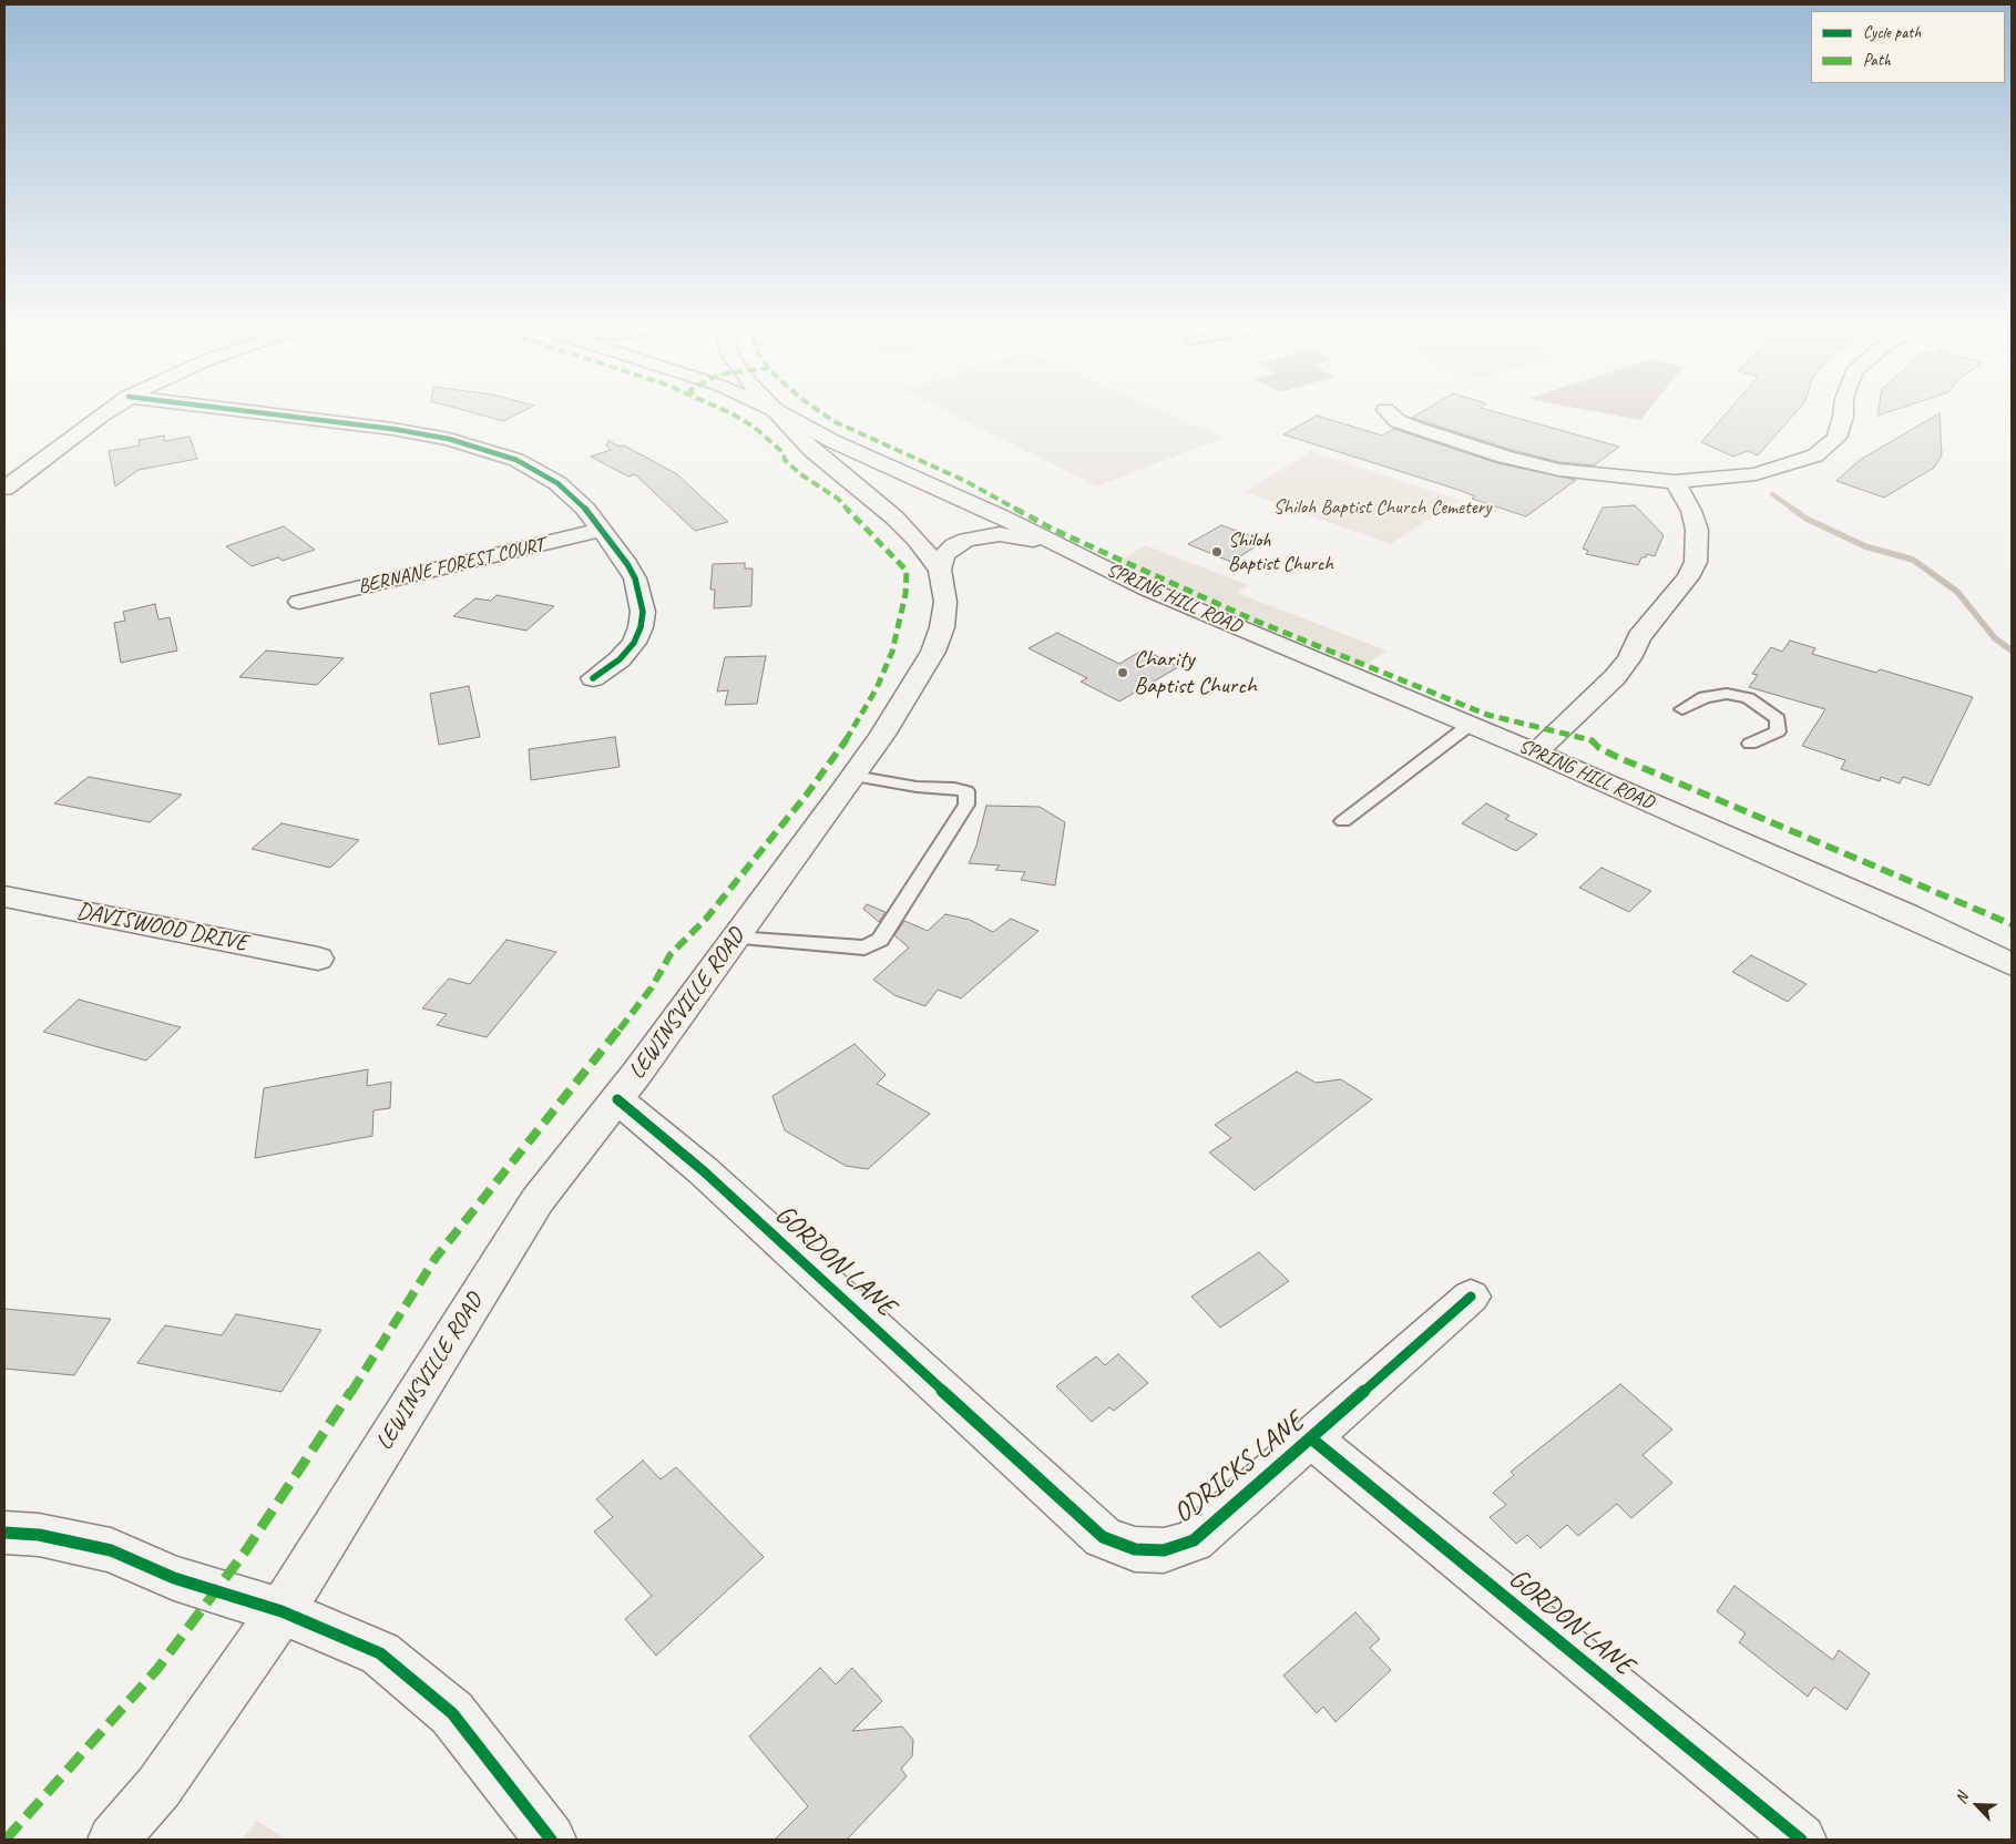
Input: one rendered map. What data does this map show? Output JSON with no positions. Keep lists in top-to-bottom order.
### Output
{
  "streets": {
    "street": [
      "BERNANE FOREST COURT",
      "SPRING HILL ROAD",
      "DAVISWOOD DRIVE",
      "LEWINSVILLE ROAD",
      "GORDON LANE",
      "ODRICKS LANE"
    ]
  },
  "crossings": [
    ["SPRING HILL ROAD", "LEWINSVILLE ROAD"],
    ["LEWINSVILLE ROAD", "GORDON LANE"],
    ["GORDON LANE", "ODRICKS LANE"]
  ],
  "parks": ["Shiloh Baptist Church Cemetery"],
  "places": ["Shiloh Baptist Church", "Charity Baptist Church"],
  "legend": ["Cycle path", "Path"],
  "north": "top left"
}
